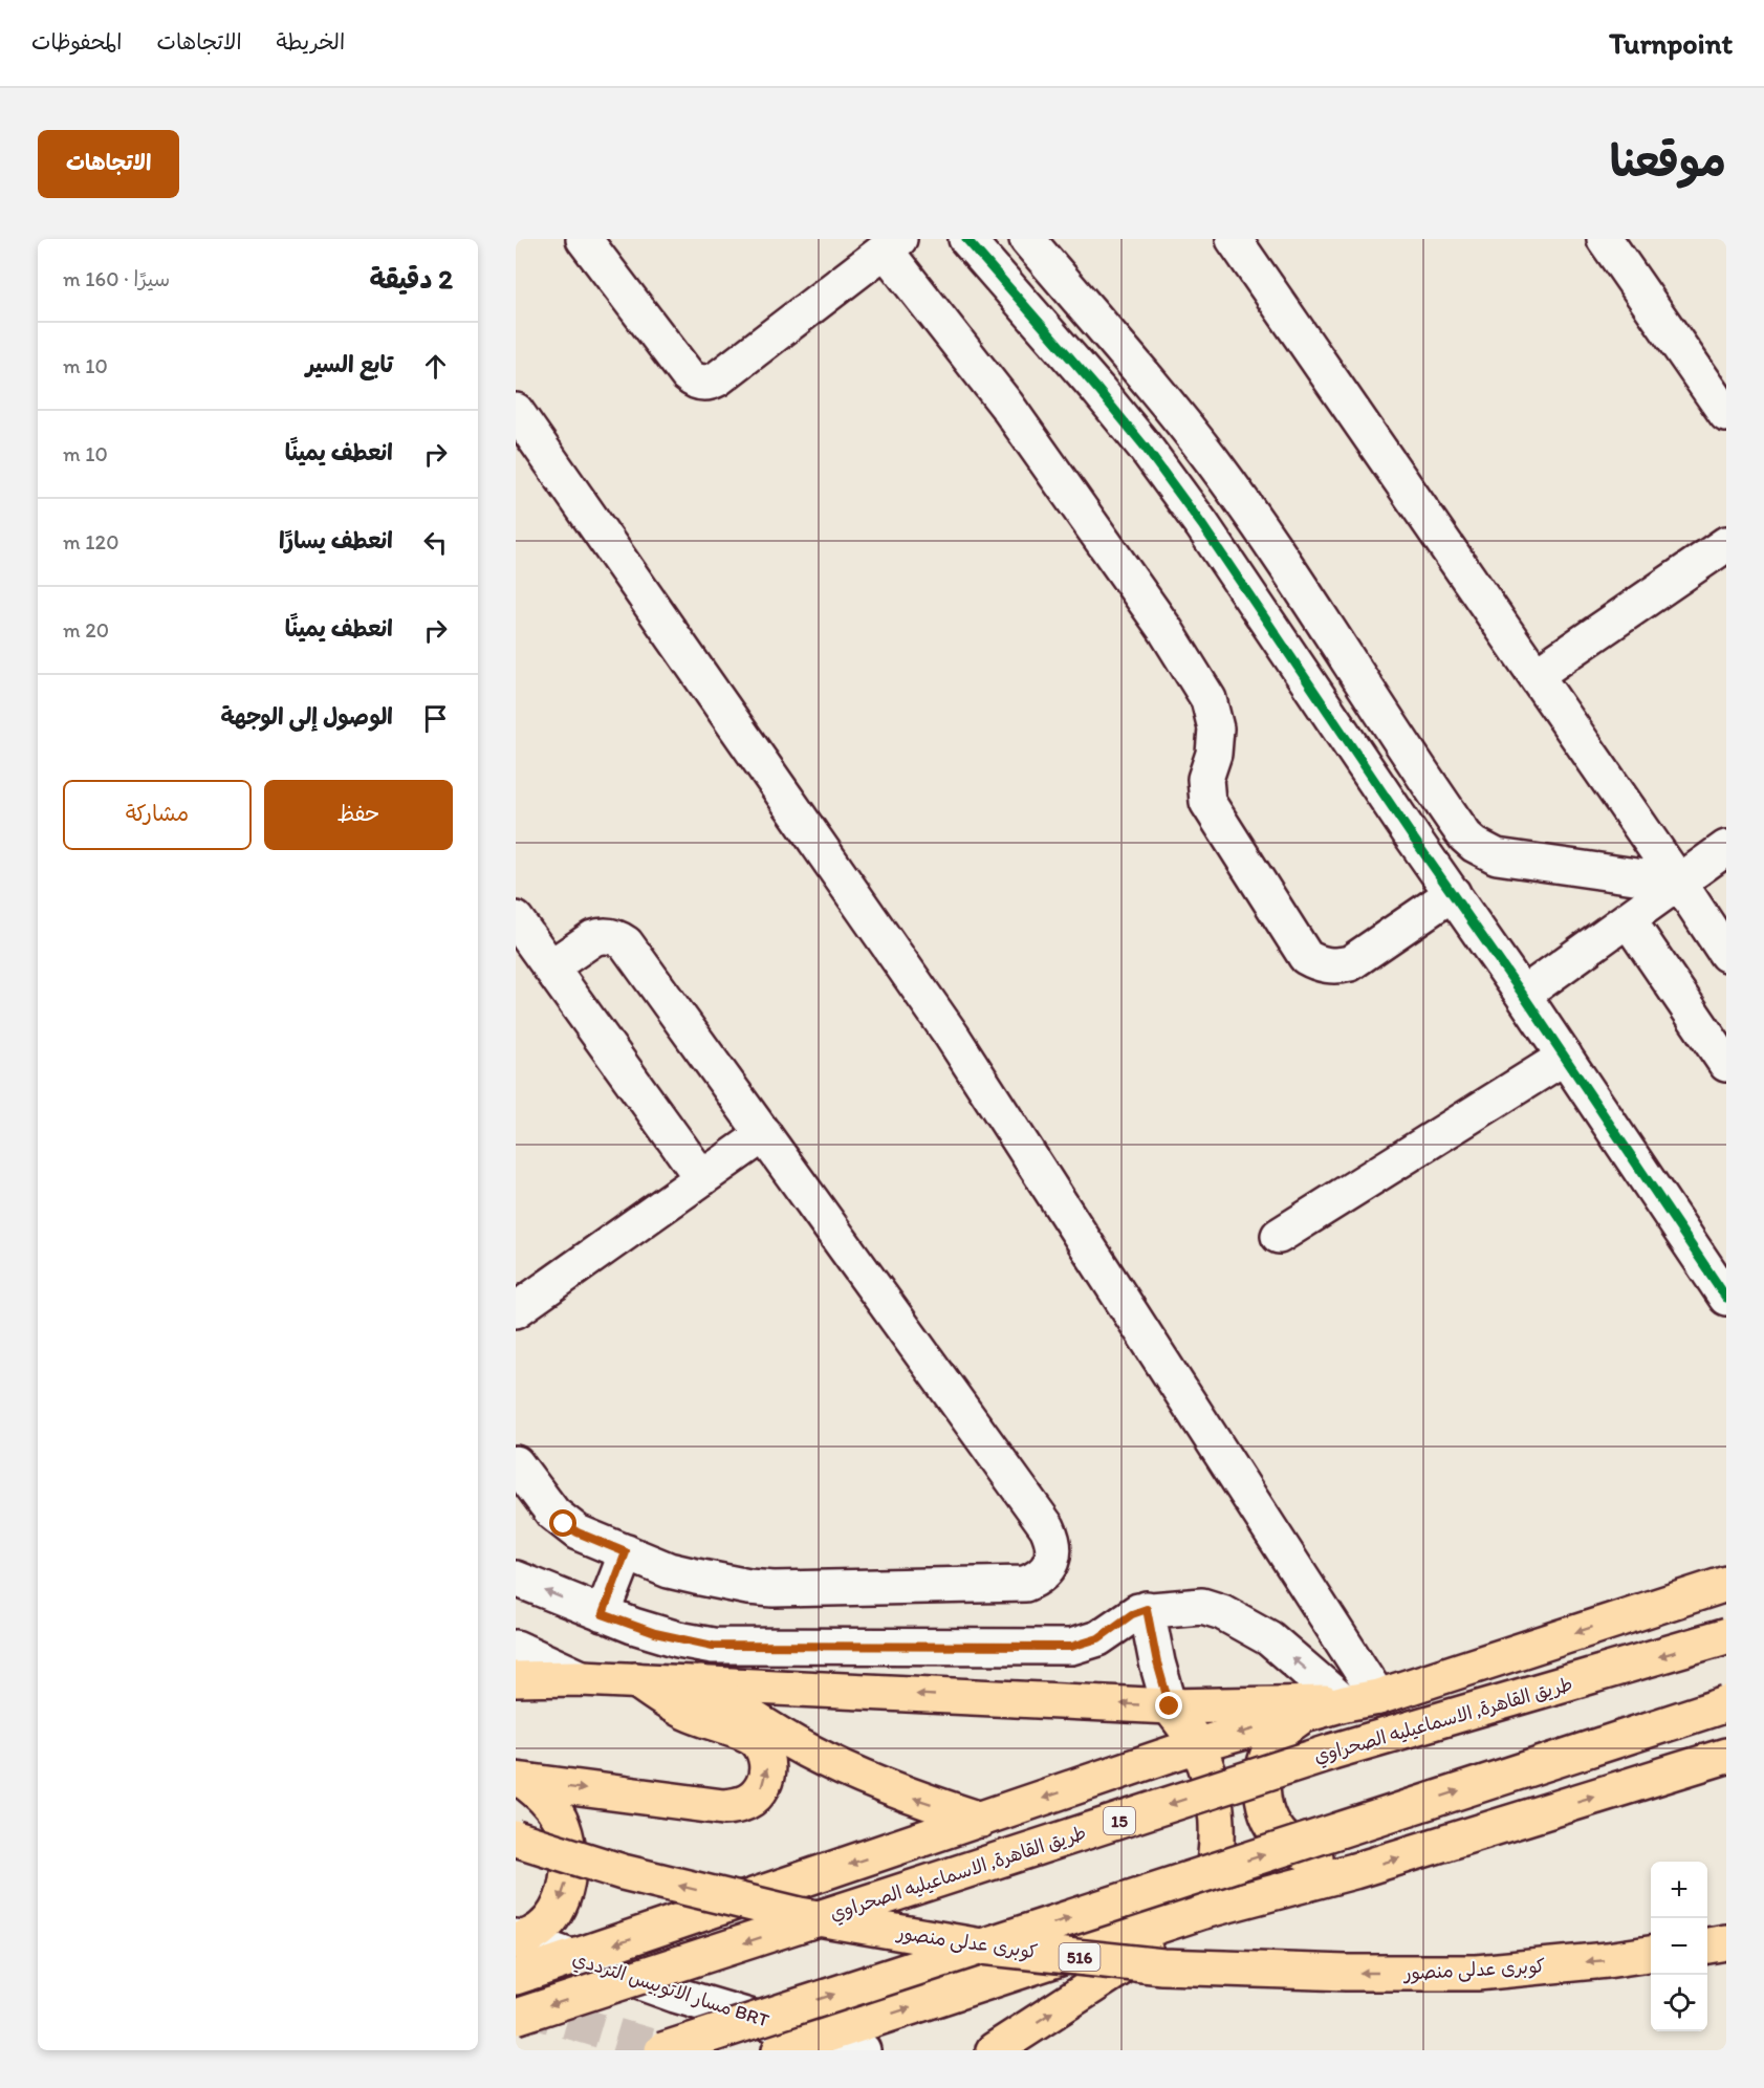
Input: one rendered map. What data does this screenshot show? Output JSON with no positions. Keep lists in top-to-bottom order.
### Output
{
  "streets": {
    "main road": [
      "طريق القاهرة, الاسماعيليه الصحراوي",
      "15",
      "كوبرى عدلى منصور",
      "516"
    ],
    "street": ["مسار الاتوبيس الترددي BRT"]
  },
  "page": {
    "header": "Turnpoint",
    "nav": ["الخريطة", "الاتجاهات", "المحفوظات"],
    "title": "موقعنا",
    "buttons": [
      "الاتجاهات",
      ["حفظ", "مشاركة"]
    ],
    "heading": ["2 دقيقة", "سيرًا · 160 m"],
    "list": [
      ["تابع السير", "10 m"],
      ["انعطف يمينًا", "10 m"],
      ["انعطف يسارًا", "120 m"],
      ["انعطف يمينًا", "20 m"],
      "الوصول إلى الوجهة"
    ],
    "map_buttons": ["+", "−"]
  }
}
